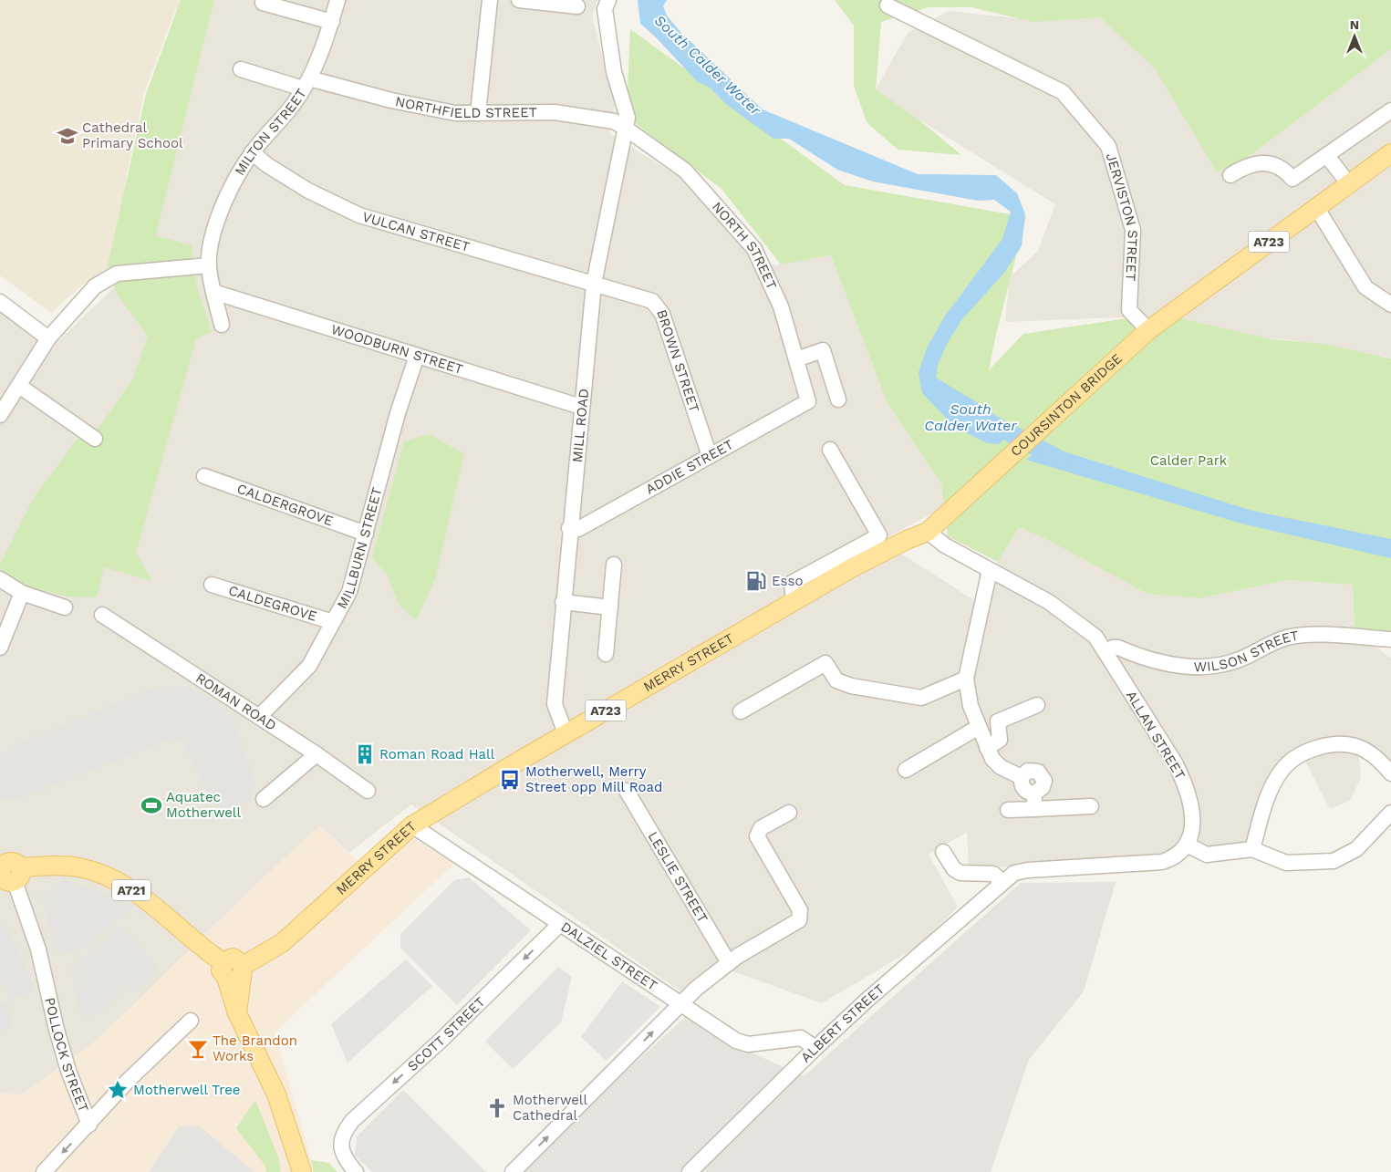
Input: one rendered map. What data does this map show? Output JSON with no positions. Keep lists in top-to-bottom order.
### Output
{
  "streets": {
    "main road": [
      "A723",
      "COURSINTON BRIDGE",
      "MERRY STREET",
      "A721"
    ],
    "street": [
      "NORTHFIELD STREET",
      "MILTON STREET",
      "JERVISTON STREET",
      "VULCAN STREET",
      "NORTH STREET",
      "WOODBURN STREET",
      "BROWN STREET",
      "MILL ROAD",
      "ADDIE STREET",
      "CALDERGROVE",
      "MILLBURN STREET",
      "CALDEGROVE",
      "WILSON STREET",
      "ROMAN ROAD",
      "ALLAN STREET",
      "LESLIE STREET",
      "DALZIEL STREET",
      "ALBERT STREET",
      "SCOTT STREET",
      "POLLOCK STREET"
    ]
  },
  "crossings": [
    ["NORTHFIELD STREET", "MILTON STREET"],
    ["NORTHFIELD STREET", "NORTH STREET"],
    ["NORTHFIELD STREET", "MILL ROAD"],
    ["MILTON STREET", "VULCAN STREET"],
    ["MILTON STREET", "WOODBURN STREET"],
    ["JERVISTON STREET", "A723"],
    ["JERVISTON STREET", "COURSINTON BRIDGE"],
    ["VULCAN STREET", "BROWN STREET"],
    ["VULCAN STREET", "MILL ROAD"],
    ["A723", "COURSINTON BRIDGE"],
    ["NORTH STREET", "MILL ROAD"],
    ["NORTH STREET", "ADDIE STREET"],
    ["WOODBURN STREET", "MILL ROAD"],
    ["WOODBURN STREET", "MILLBURN STREET"],
    ["BROWN STREET", "MILL ROAD"],
    ["BROWN STREET", "ADDIE STREET"],
    ["COURSINTON BRIDGE", "MERRY STREET"],
    ["MILL ROAD", "ADDIE STREET"],
    ["MILL ROAD", "MERRY STREET"],
    ["CALDERGROVE", "MILLBURN STREET"],
    ["MILLBURN STREET", "CALDEGROVE"],
    ["MILLBURN STREET", "ROMAN ROAD"],
    ["WILSON STREET", "ALLAN STREET"],
    ["MERRY STREET", "ALLAN STREET"],
    ["MERRY STREET", "A721"],
    ["MERRY STREET", "DALZIEL STREET"],
    ["A721", "POLLOCK STREET"],
    ["DALZIEL STREET", "ALBERT STREET"],
    ["DALZIEL STREET", "SCOTT STREET"]
  ],
  "one_way": ["SCOTT STREET"],
  "water": ["South Calder Water"],
  "parks": ["Calder Park"],
  "places": {
    "school or university": ["Cathedral Primary School"],
    "fuel station": ["Esso"],
    "building": ["Roman Road Hall"],
    "bus stop": ["Motherwell, Merry Street opp Mill Road"],
    "sports": ["Aquatec Motherwell"],
    "bar": ["The Brandon Works"],
    "place": ["Motherwell Tree"],
    "church": ["Motherwell Cathedral"]
  },
  "north": "top"
}
